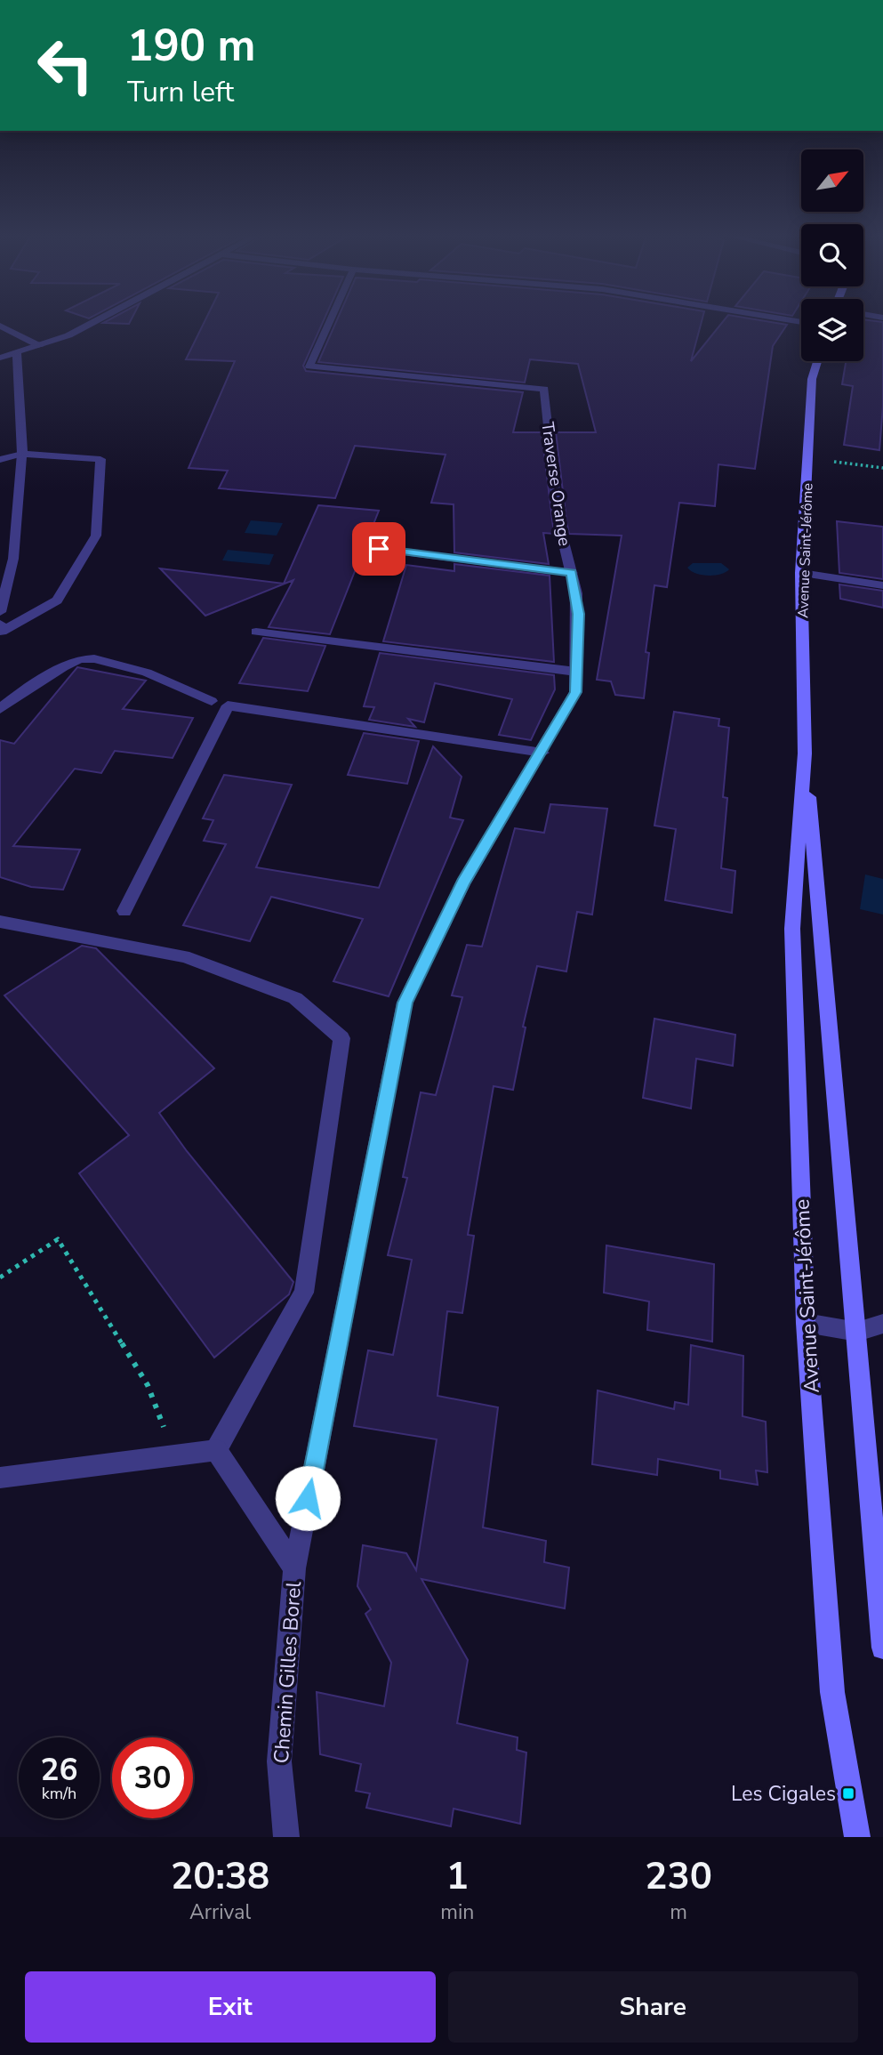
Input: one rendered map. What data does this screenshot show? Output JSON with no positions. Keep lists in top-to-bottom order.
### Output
{
  "streets": {
    "street": ["Traverse Orange", "Avenue Saint-Jérôme", "Chemin Gilles Borel"]
  },
  "crossings": [
    ["Traverse Orange", "Chemin Gilles Borel"]
  ],
  "places": {
    "transit": ["Les Cigales"]
  },
  "north": "top right",
  "page": {
    "turn": ["190 m", "Turn left"],
    "speed": "26 km/h",
    "limit": "30",
    "eta": [
      "20:38",
      "Arrival",
      "1",
      "min",
      "230",
      "m"
    ],
    "buttons": ["Exit", "Share"]
  }
}
